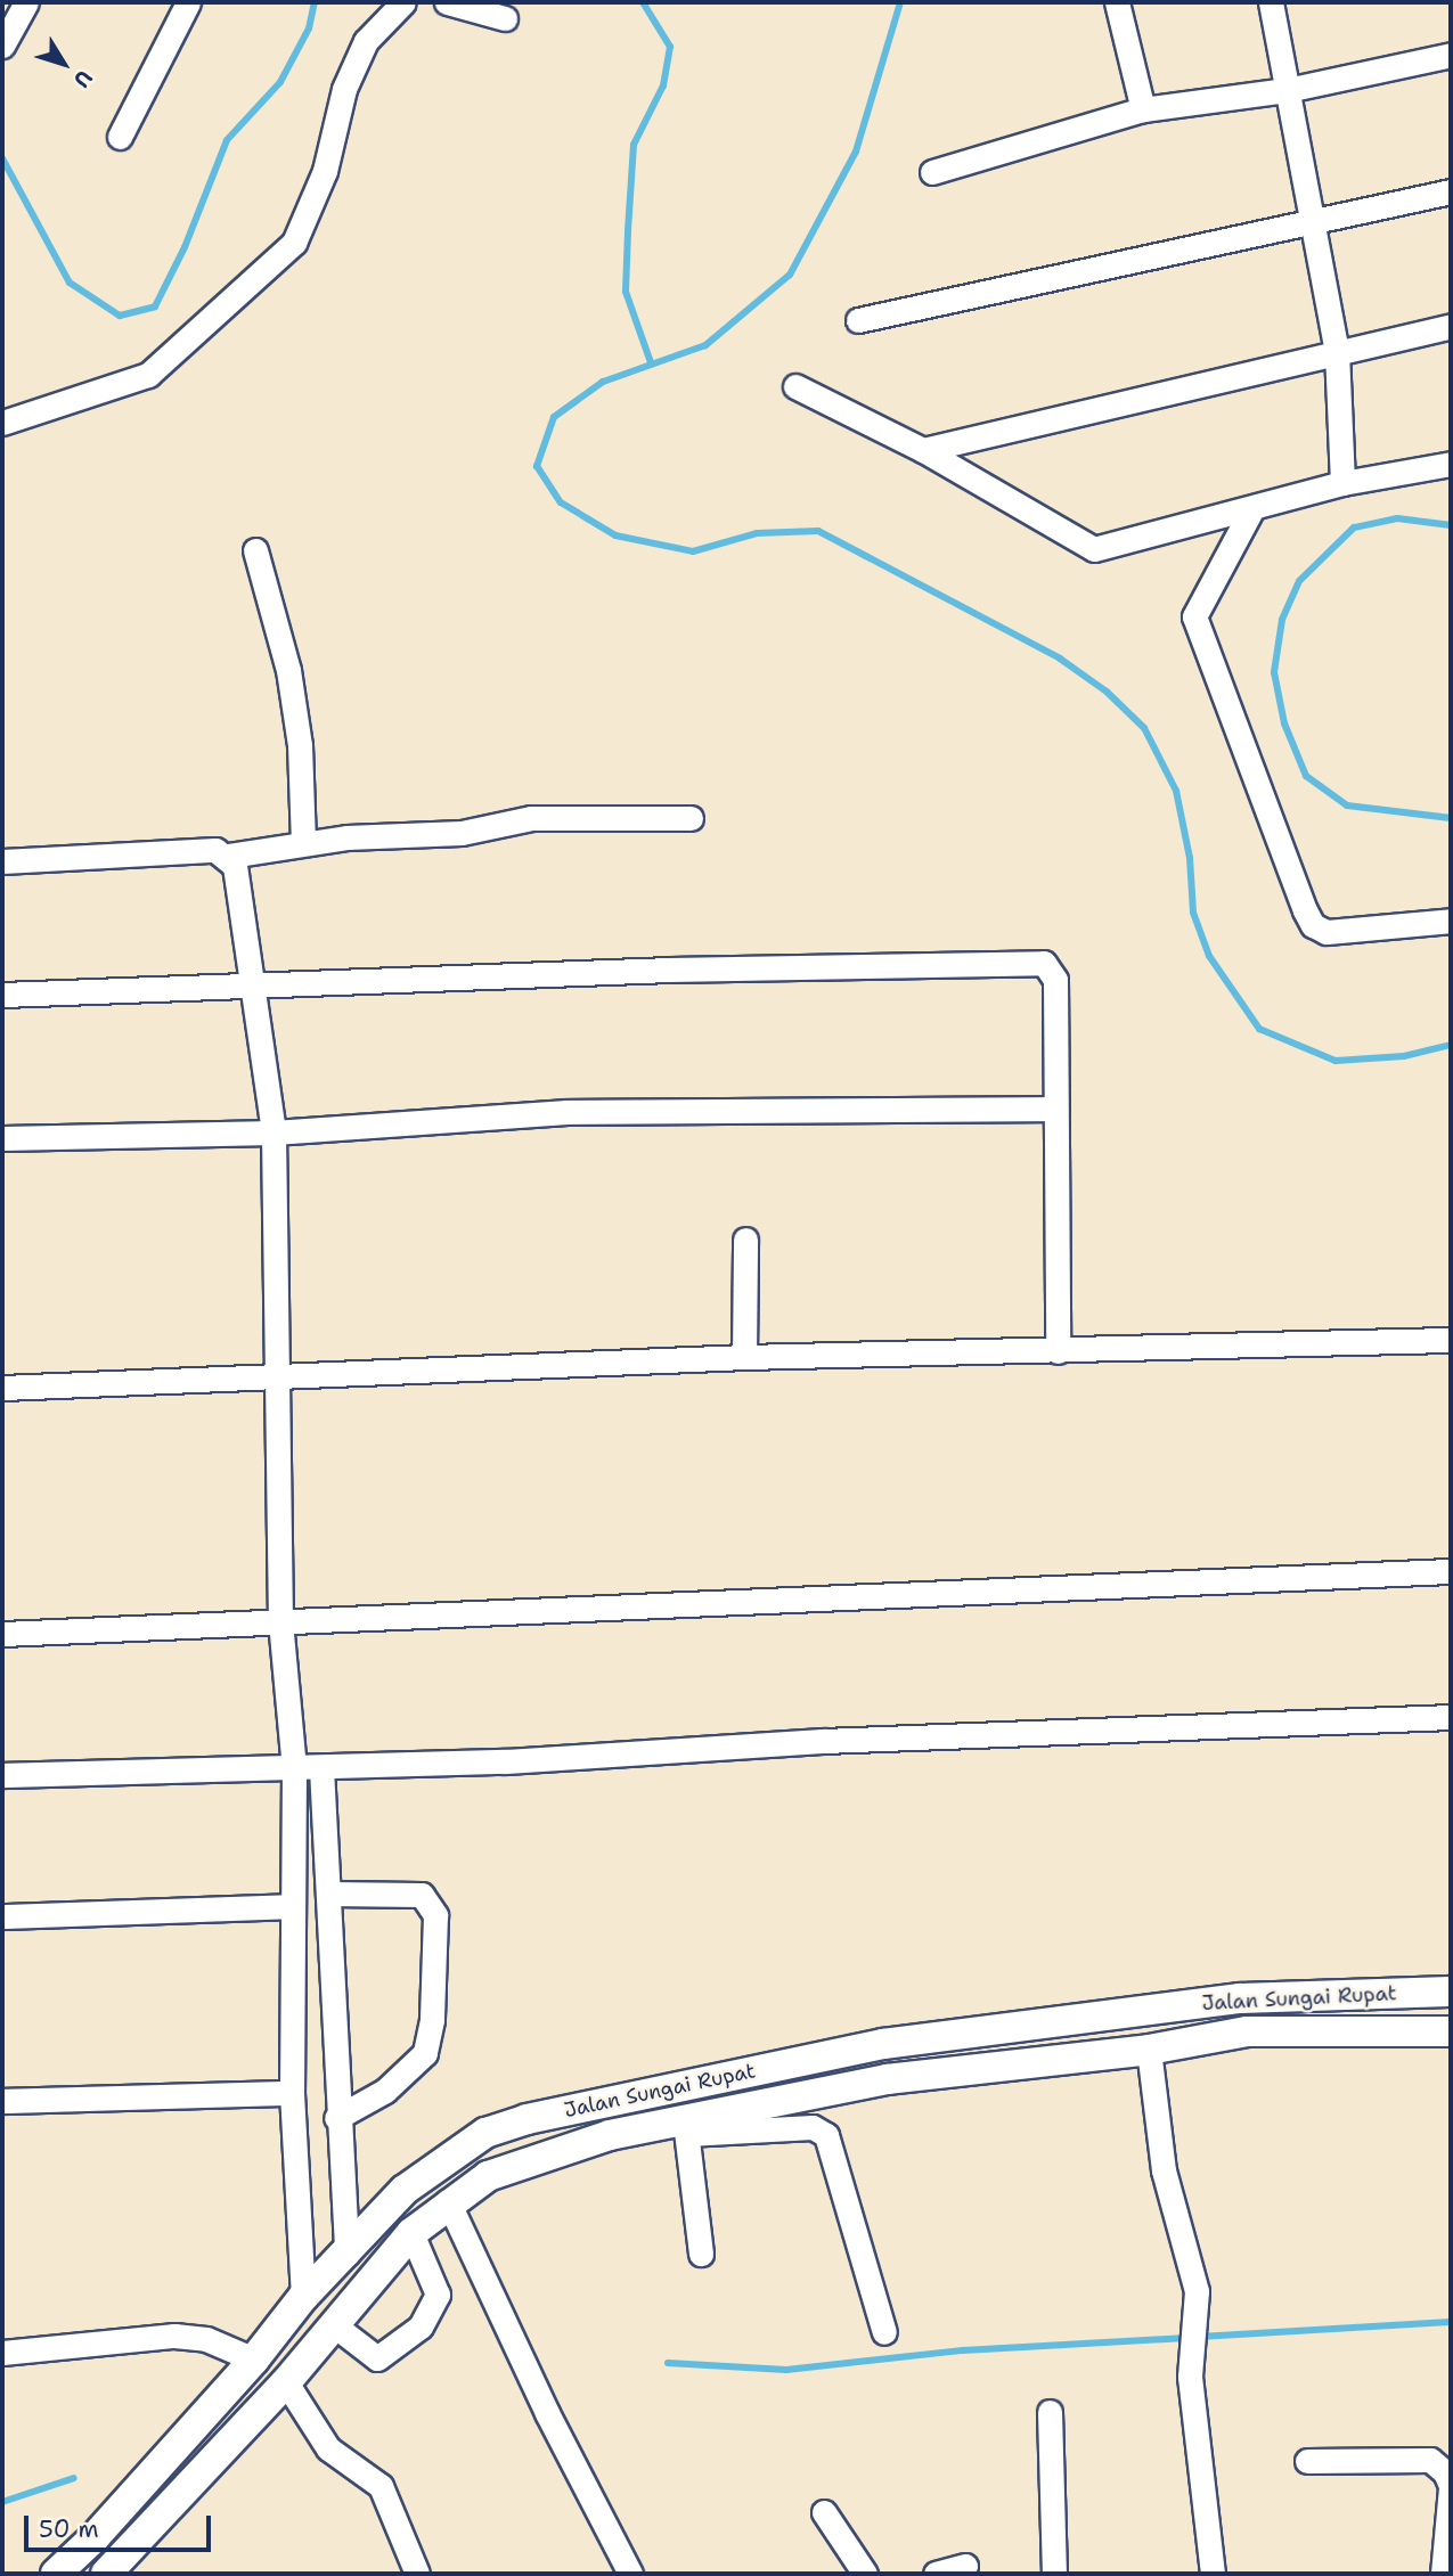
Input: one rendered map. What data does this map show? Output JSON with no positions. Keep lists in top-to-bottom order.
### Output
{
  "streets": {
    "main road": ["Jalan Sungai Rupat"]
  },
  "scale_bar": "50 m",
  "north": "bottom right"
}
